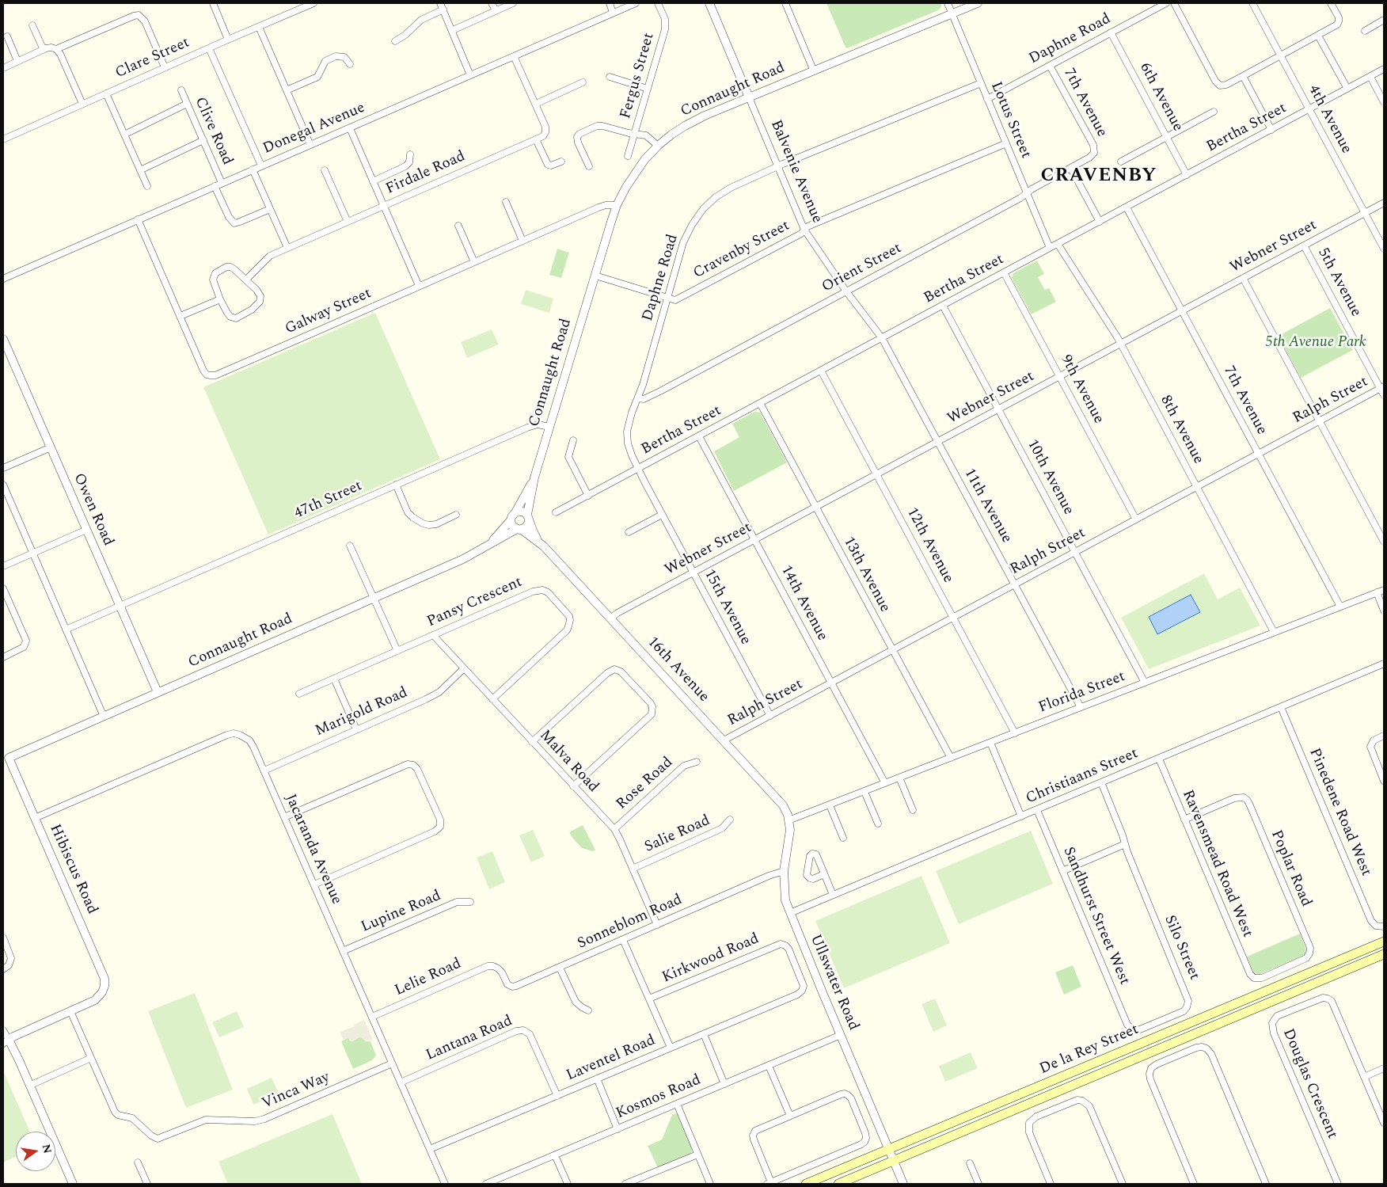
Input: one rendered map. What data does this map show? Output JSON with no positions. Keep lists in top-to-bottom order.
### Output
{
  "streets": {
    "main road": ["De la Rey Street"],
    "street": [
      "Daphne Road",
      "Clare Street",
      "Fergus Street",
      "Connaught Road",
      "6th Avenue",
      "7th Avenue",
      "4th Avenue",
      "Lotus Street",
      "Bertha Street",
      "Donegal Avenue",
      "Clive Road",
      "Balvenie Avenue",
      "Firdale Road",
      "Webner Street",
      "Cravenby Street",
      "Orient Street",
      "5th Avenue",
      "Galway Street",
      "9th Avenue",
      "Ralph Street",
      "8th Avenue",
      "10th Avenue",
      "47th Street",
      "11th Avenue",
      "Owen Road",
      "12th Avenue",
      "13th Avenue",
      "Pansy Crescent",
      "14th Avenue",
      "15th Avenue",
      "16th Avenue",
      "Florida Street",
      "Marigold Road",
      "Malva Road",
      "Christiaans Street",
      "Rose Road",
      "Pinedene Road West",
      "Salie Road",
      "Jacaranda Avenue",
      "Ravensmead Road West",
      "Poplar Road",
      "Hibiscus Road",
      "Lupine Road",
      "Sandhurst Street West",
      "Sonneblom Road",
      "Silo Street",
      "Kirkwood Road",
      "Lelie Road",
      "Ullswater Road",
      "Lantana Road",
      "Laventel Road",
      "Douglas Crescent",
      "Vinca Way",
      "Kosmos Road"
    ]
  },
  "crossings": [
    ["Daphne Road", "6th Avenue"],
    ["Daphne Road", "7th Avenue"],
    ["Daphne Road", "Lotus Street"],
    ["Daphne Road", "Bertha Street"],
    ["Daphne Road", "Balvenie Avenue"],
    ["Daphne Road", "Cravenby Street"],
    ["Daphne Road", "Orient Street"],
    ["Daphne Road", "15th Avenue"],
    ["Connaught Road", "Lotus Street"],
    ["Connaught Road", "Balvenie Avenue"],
    ["Connaught Road", "Galway Street"],
    ["Connaught Road", "47th Street"],
    ["Connaught Road", "Owen Road"],
    ["Connaught Road", "16th Avenue"],
    ["Connaught Road", "Hibiscus Road"],
    ["6th Avenue", "Bertha Street"],
    ["7th Avenue", "Bertha Street"],
    ["7th Avenue", "Webner Street"],
    ["7th Avenue", "Orient Street"],
    ["7th Avenue", "Ralph Street"],
    ["7th Avenue", "Florida Street"],
    ["4th Avenue", "Bertha Street"],
    ["4th Avenue", "Webner Street"],
    ["Lotus Street", "Bertha Street"],
    ["Lotus Street", "Cravenby Street"],
    ["Lotus Street", "Orient Street"],
    ["Bertha Street", "Balvenie Avenue"],
    ["Bertha Street", "9th Avenue"],
    ["Bertha Street", "8th Avenue"],
    ["Bertha Street", "10th Avenue"],
    ["Bertha Street", "11th Avenue"],
    ["Bertha Street", "12th Avenue"],
    ["Bertha Street", "13th Avenue"],
    ["Bertha Street", "14th Avenue"],
    ["Bertha Street", "15th Avenue"],
    ["Donegal Avenue", "Clive Road"],
    ["Donegal Avenue", "Galway Street"],
    ["Balvenie Avenue", "Cravenby Street"],
    ["Balvenie Avenue", "Orient Street"],
    ["Balvenie Avenue", "11th Avenue"],
    ["Webner Street", "5th Avenue"],
    ["Webner Street", "9th Avenue"],
    ["Webner Street", "8th Avenue"],
    ["Webner Street", "10th Avenue"],
    ["Webner Street", "11th Avenue"],
    ["Webner Street", "12th Avenue"],
    ["Webner Street", "13th Avenue"],
    ["Webner Street", "14th Avenue"],
    ["Webner Street", "15th Avenue"],
    ["Webner Street", "16th Avenue"],
    ["5th Avenue", "Ralph Street"],
    ["9th Avenue", "Ralph Street"],
    ["Ralph Street", "8th Avenue"],
    ["Ralph Street", "10th Avenue"],
    ["Ralph Street", "11th Avenue"],
    ["Ralph Street", "12th Avenue"],
    ["Ralph Street", "13th Avenue"],
    ["Ralph Street", "14th Avenue"],
    ["Ralph Street", "15th Avenue"],
    ["Ralph Street", "16th Avenue"],
    ["8th Avenue", "Florida Street"],
    ["10th Avenue", "Florida Street"],
    ["47th Street", "Owen Road"],
    ["11th Avenue", "Florida Street"],
    ["12th Avenue", "Florida Street"],
    ["13th Avenue", "Florida Street"],
    ["Pansy Crescent", "Malva Road"],
    ["14th Avenue", "Florida Street"],
    ["16th Avenue", "Florida Street"],
    ["16th Avenue", "Ullswater Road"],
    ["Florida Street", "Ullswater Road"],
    ["Marigold Road", "Malva Road"],
    ["Marigold Road", "Jacaranda Avenue"],
    ["Malva Road", "Rose Road"],
    ["Malva Road", "Salie Road"],
    ["Malva Road", "Sonneblom Road"],
    ["Christiaans Street", "Pinedene Road West"],
    ["Christiaans Street", "Ravensmead Road West"],
    ["Christiaans Street", "Sandhurst Street West"],
    ["Christiaans Street", "Silo Street"],
    ["Christiaans Street", "Ullswater Road"],
    ["Jacaranda Avenue", "Hibiscus Road"],
    ["Jacaranda Avenue", "Lupine Road"],
    ["Jacaranda Avenue", "Lelie Road"],
    ["Jacaranda Avenue", "Lantana Road"],
    ["Jacaranda Avenue", "Laventel Road"],
    ["Jacaranda Avenue", "Vinca Way"],
    ["Ravensmead Road West", "Poplar Road"],
    ["Hibiscus Road", "Vinca Way"],
    ["Sandhurst Street West", "Silo Street"],
    ["Sonneblom Road", "Lelie Road"],
    ["Sonneblom Road", "Ullswater Road"],
    ["Kirkwood Road", "Laventel Road"],
    ["Ullswater Road", "De la Rey Street"],
    ["Ullswater Road", "Kosmos Road"],
    ["Lantana Road", "Laventel Road"]
  ],
  "districts": ["CRAVENBY"],
  "parks": ["5th Avenue Park"],
  "north": "right"
}
